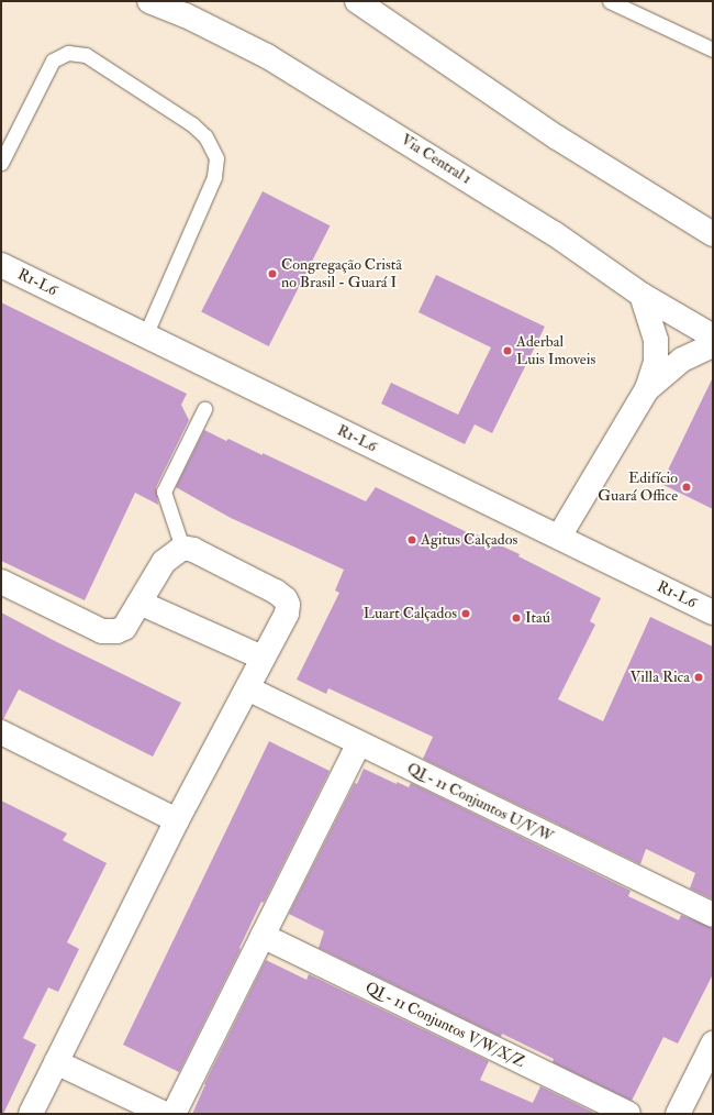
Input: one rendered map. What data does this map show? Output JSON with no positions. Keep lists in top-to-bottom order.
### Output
{
  "streets": {
    "street": [
      "Via Central 1",
      "R1-L6",
      "QI - 11 Conjuntos U/V/W",
      "QI - 11 Conjuntos V/W/X/Z"
    ]
  },
  "places": [
    "Congregação Cristã no Brasil - Guará I",
    "Aderbal Luis Imoveis",
    "Edifício Guará Office",
    "Agitus Calçados",
    "Luart Calçados",
    "Itaú",
    "Villa Rica"
  ]
}
